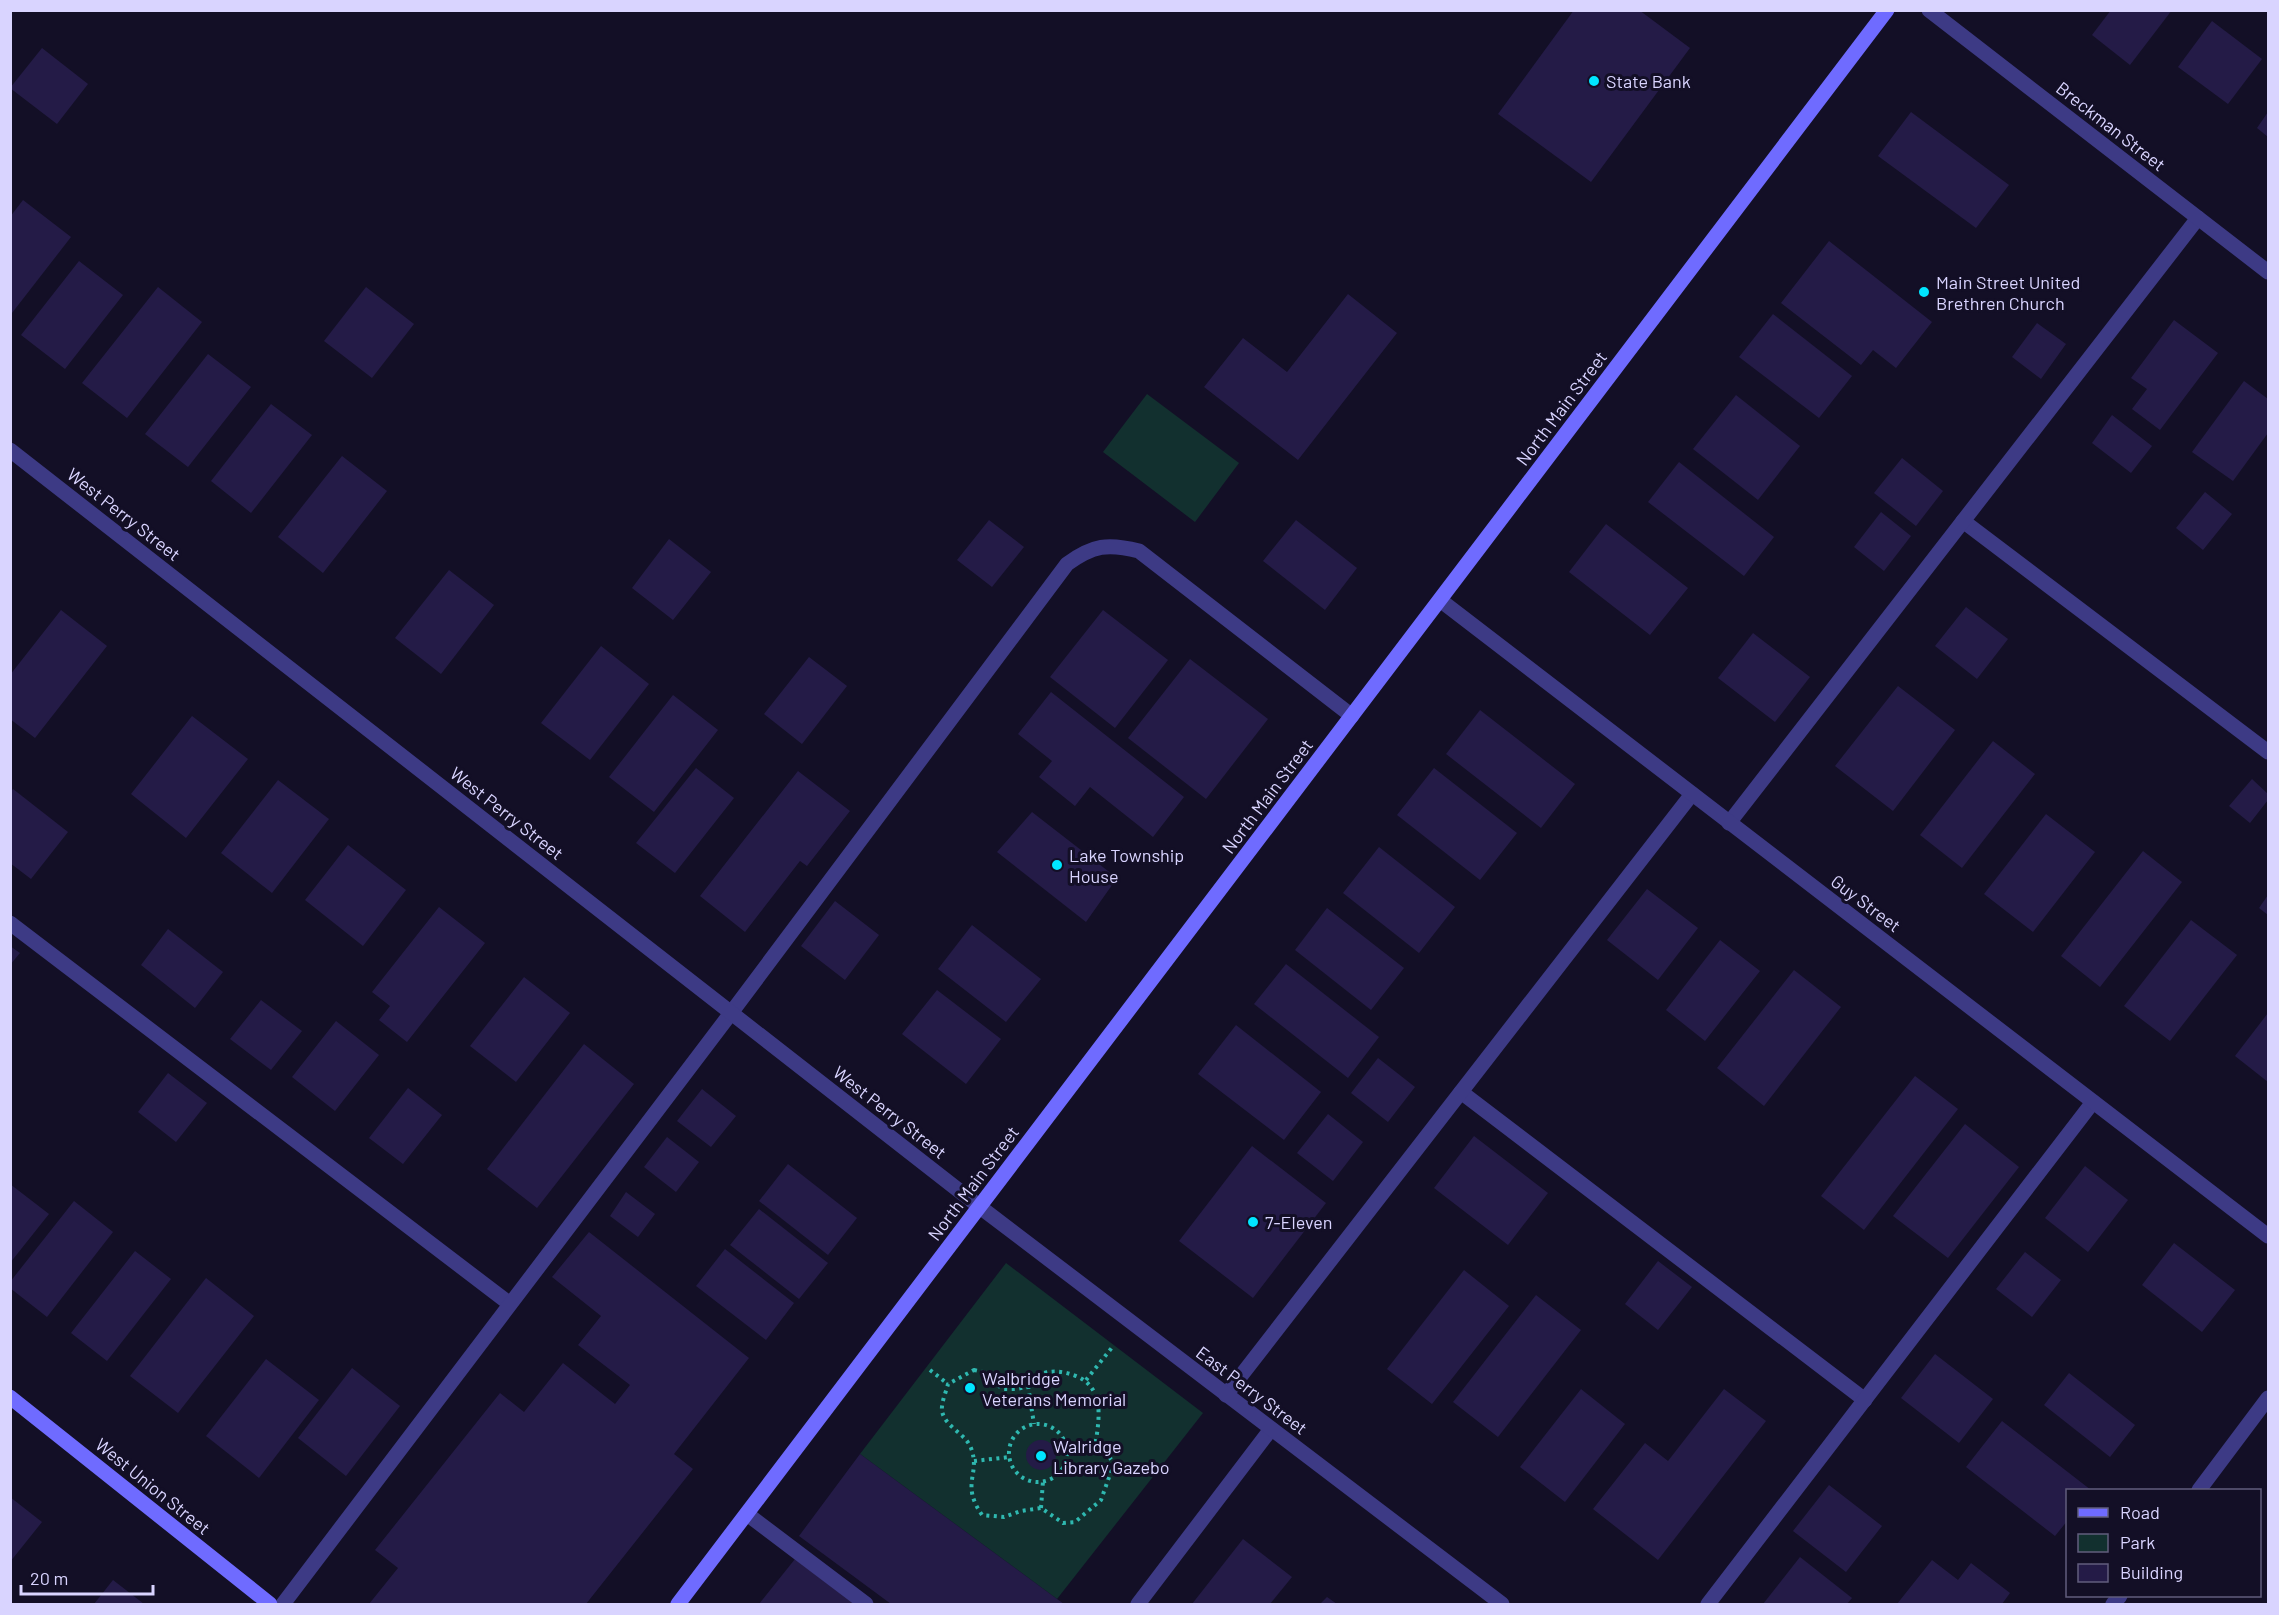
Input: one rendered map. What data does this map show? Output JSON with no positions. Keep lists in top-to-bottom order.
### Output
{
  "streets": {
    "street": [
      "Breckman Street",
      "North Main Street",
      "West Perry Street",
      "Guy Street",
      "East Perry Street",
      "West Union Street"
    ]
  },
  "crossings": [
    ["North Main Street", "West Perry Street"],
    ["North Main Street", "Guy Street"],
    ["North Main Street", "East Perry Street"],
    ["West Perry Street", "East Perry Street"]
  ],
  "places": [
    "State Bank",
    "Main Street United Brethren Church",
    "Lake Township House",
    "7-Eleven",
    "Walbridge Veterans Memorial",
    "Walridge Library Gazebo"
  ],
  "legend": ["Road", "Park", "Building"],
  "scale_bar": "20 m"
}
